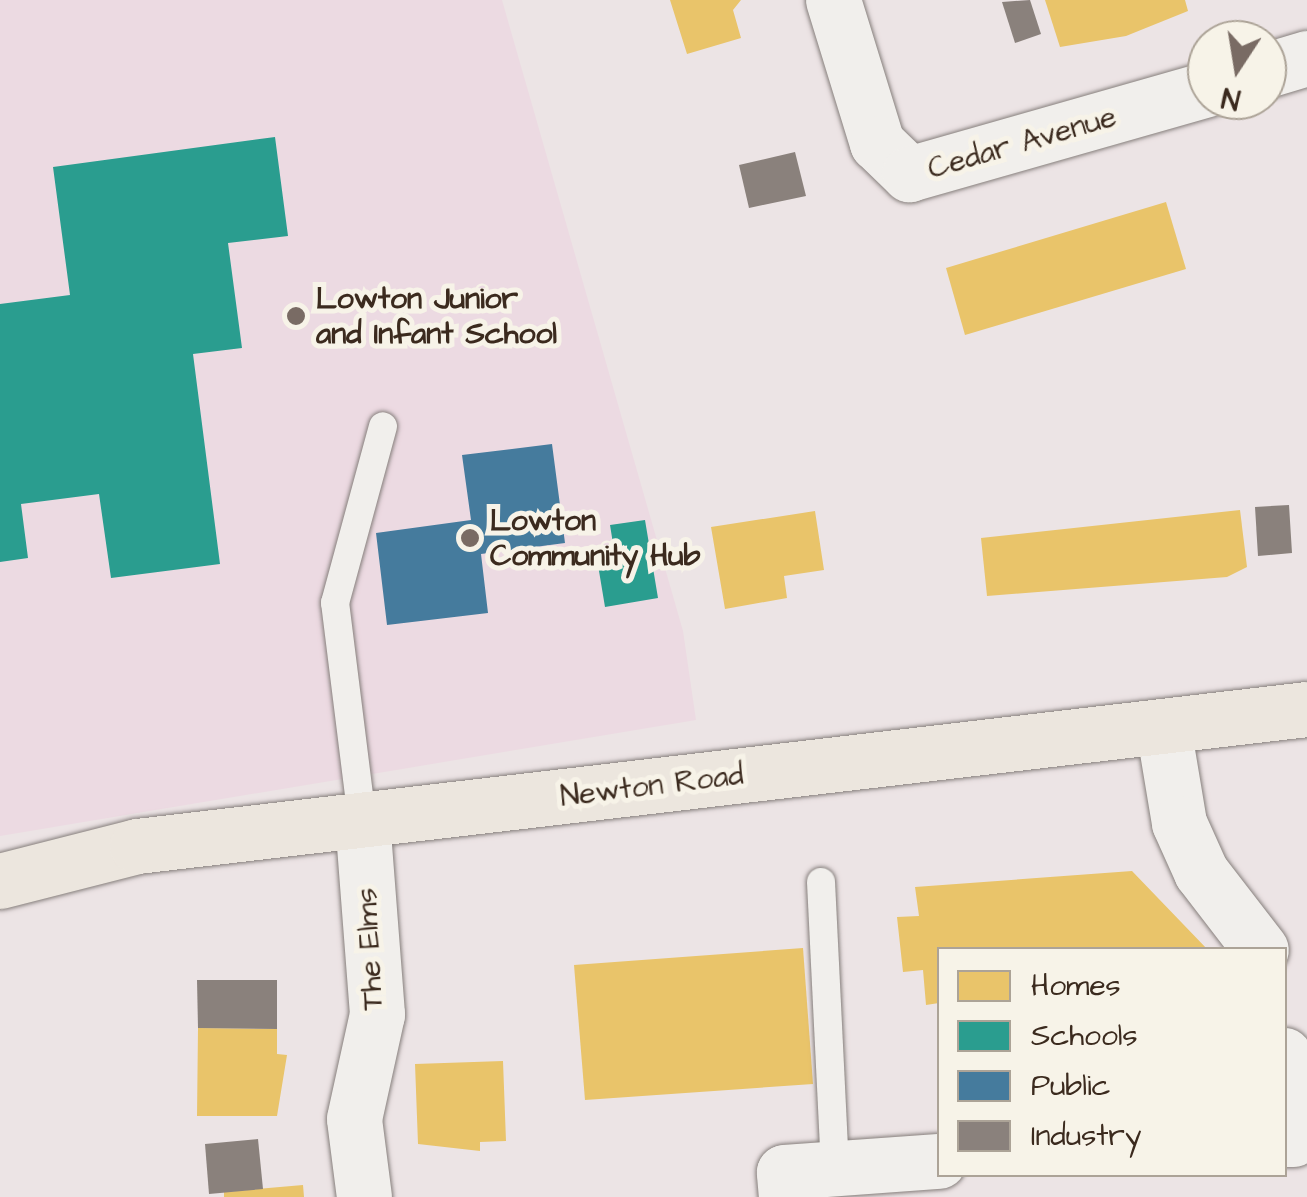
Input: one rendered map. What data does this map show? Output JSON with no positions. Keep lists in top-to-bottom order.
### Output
{
  "streets": {
    "main road": ["Newton Road"],
    "street": ["Cedar Avenue", "The Elms"]
  },
  "crossings": [
    ["Newton Road", "The Elms"]
  ],
  "places": ["Lowton Junior and Infant School", "Lowton Community Hub"],
  "legend": [
    "Homes",
    "Schools",
    "Public",
    "Industry"
  ],
  "north": "bottom"
}
